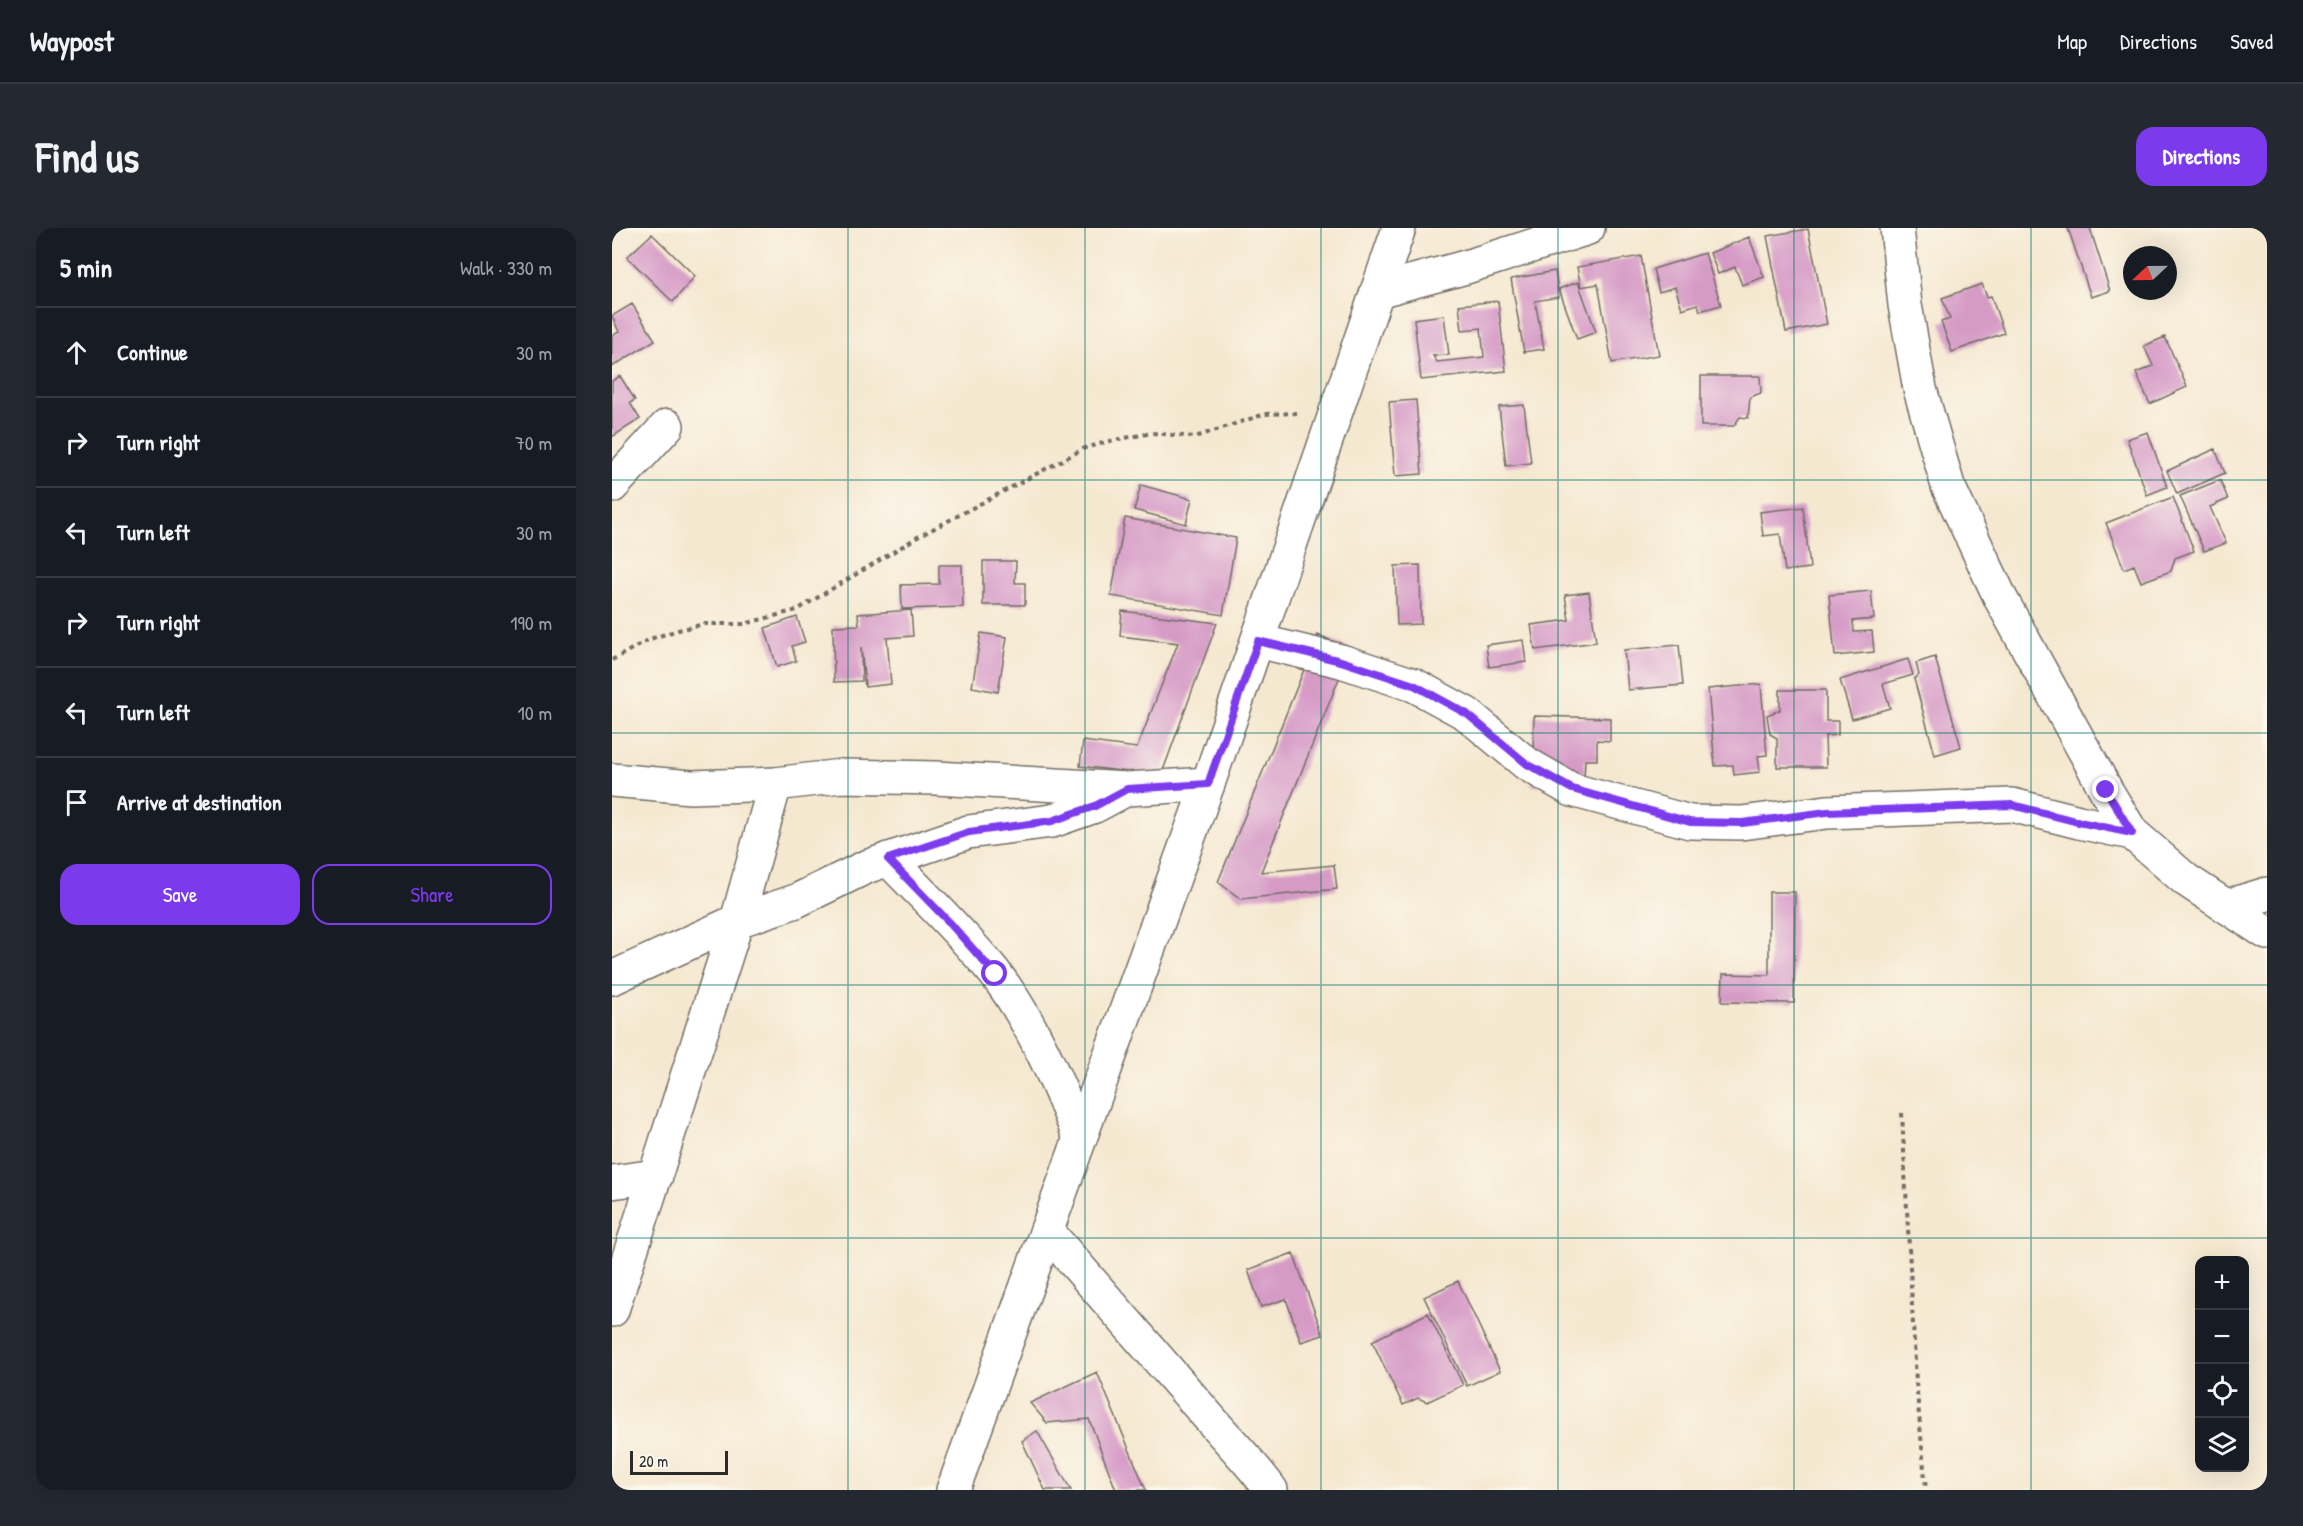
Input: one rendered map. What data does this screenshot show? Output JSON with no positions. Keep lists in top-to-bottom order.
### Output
{
  "scale_bar": "20 m",
  "north": "left",
  "page": {
    "header": "Waypost",
    "nav": ["Map", "Directions", "Saved"],
    "buttons": [
      "Directions",
      ["Save", "Share"]
    ],
    "title": "Find us",
    "heading": ["5 min", "Walk · 330 m"],
    "list": [
      ["Continue", "30 m"],
      ["Turn right", "70 m"],
      ["Turn left", "30 m"],
      ["Turn right", "190 m"],
      ["Turn left", "10 m"],
      "Arrive at destination"
    ],
    "map_buttons": ["+", "−"],
    "scale": "20 m"
  }
}
